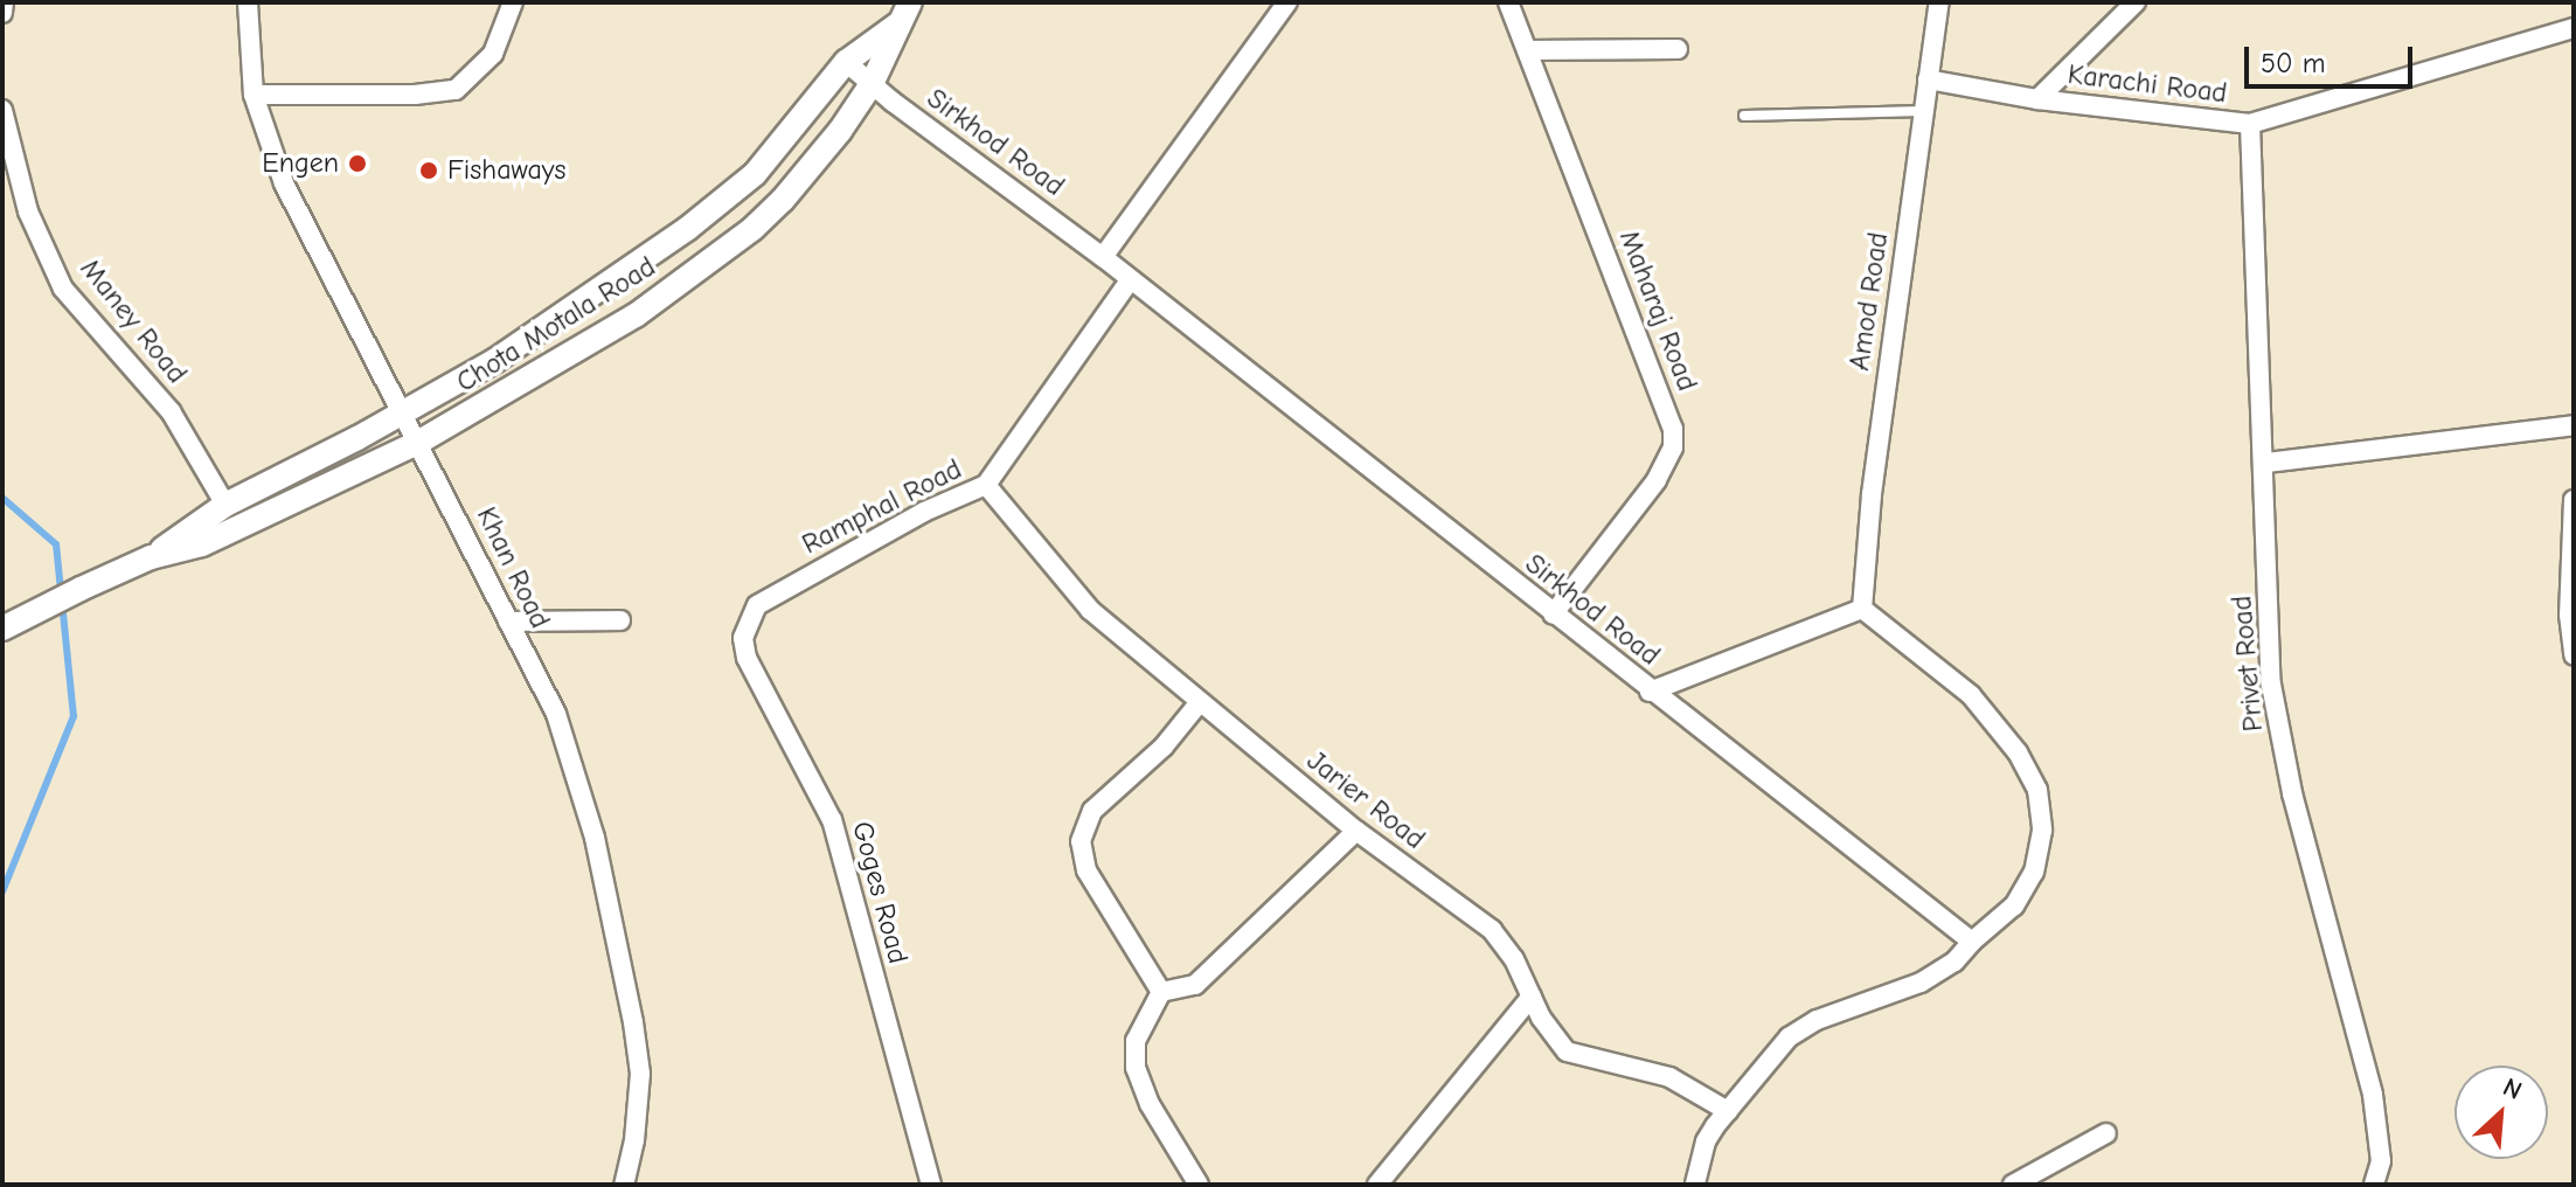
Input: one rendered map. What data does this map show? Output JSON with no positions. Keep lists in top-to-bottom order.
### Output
{
  "streets": {
    "street": [
      "Karachi Road",
      "Sirkhod Road",
      "Amod Road",
      "Maharaj Road",
      "Maney Road",
      "Chota Motala Road",
      "Ramphal Road",
      "Khan Road",
      "Privet Road",
      "Jarier Road",
      "Goges Road"
    ]
  },
  "crossings": [
    ["Karachi Road", "Amod Road"],
    ["Karachi Road", "Privet Road"],
    ["Sirkhod Road", "Maharaj Road"],
    ["Sirkhod Road", "Chota Motala Road"],
    ["Sirkhod Road", "Ramphal Road"],
    ["Maney Road", "Chota Motala Road"],
    ["Chota Motala Road", "Khan Road"],
    ["Ramphal Road", "Jarier Road"],
    ["Ramphal Road", "Goges Road"]
  ],
  "places": ["Engen", "Fishaways"],
  "scale_bar": "50 m",
  "north": "top right"
}
